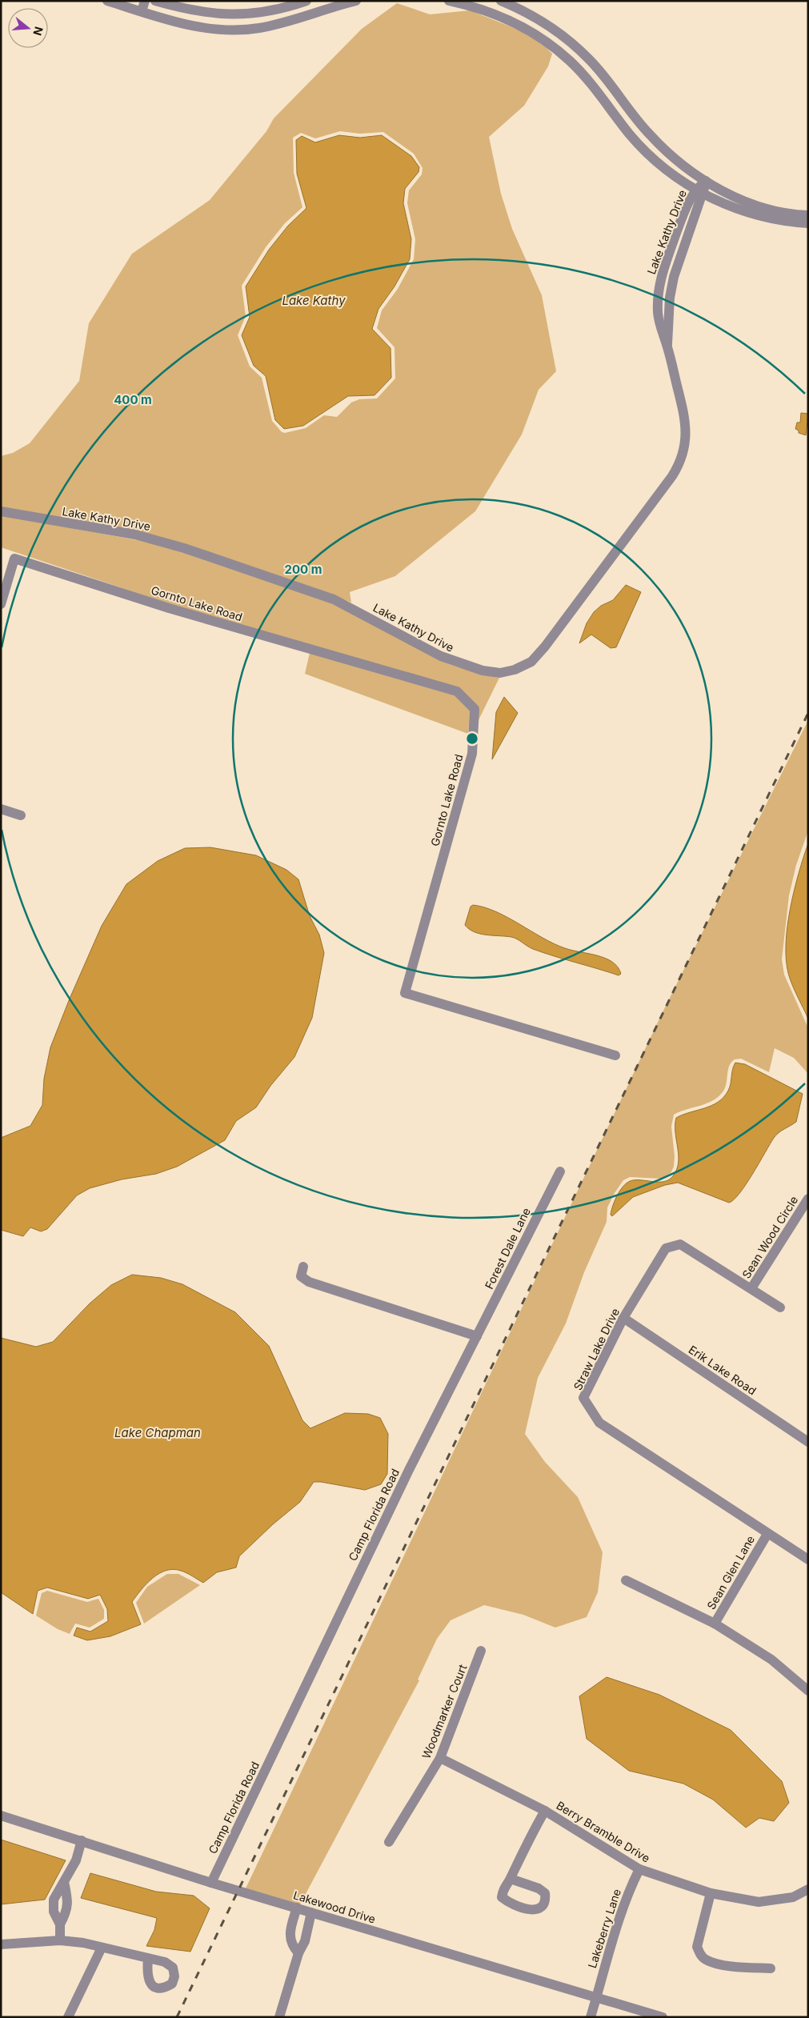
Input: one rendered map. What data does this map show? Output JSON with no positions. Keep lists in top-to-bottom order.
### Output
{
  "streets": {
    "street": [
      "Lake Kathy Drive",
      "Gornto Lake Road",
      "Sean Wood Circle",
      "Forest Dale Lane",
      "Straw Lake Drive",
      "Erik Lake Road",
      "Camp Florida Road",
      "Sean Glen Lane",
      "Woodmarker Court",
      "Berry Bramble Drive",
      "Lakewood Drive",
      "Lakeberry Lane"
    ]
  },
  "crossings": [
    ["Sean Wood Circle", "Straw Lake Drive"],
    ["Forest Dale Lane", "Camp Florida Road"],
    ["Straw Lake Drive", "Erik Lake Road"],
    ["Straw Lake Drive", "Sean Glen Lane"],
    ["Camp Florida Road", "Lakewood Drive"],
    ["Woodmarker Court", "Berry Bramble Drive"],
    ["Berry Bramble Drive", "Lakeberry Lane"],
    ["Lakewood Drive", "Lakeberry Lane"]
  ],
  "water": ["Lake Kathy", "Lake Chapman"],
  "north": "right",
  "rings": ["400 m", "200 m"]
}
